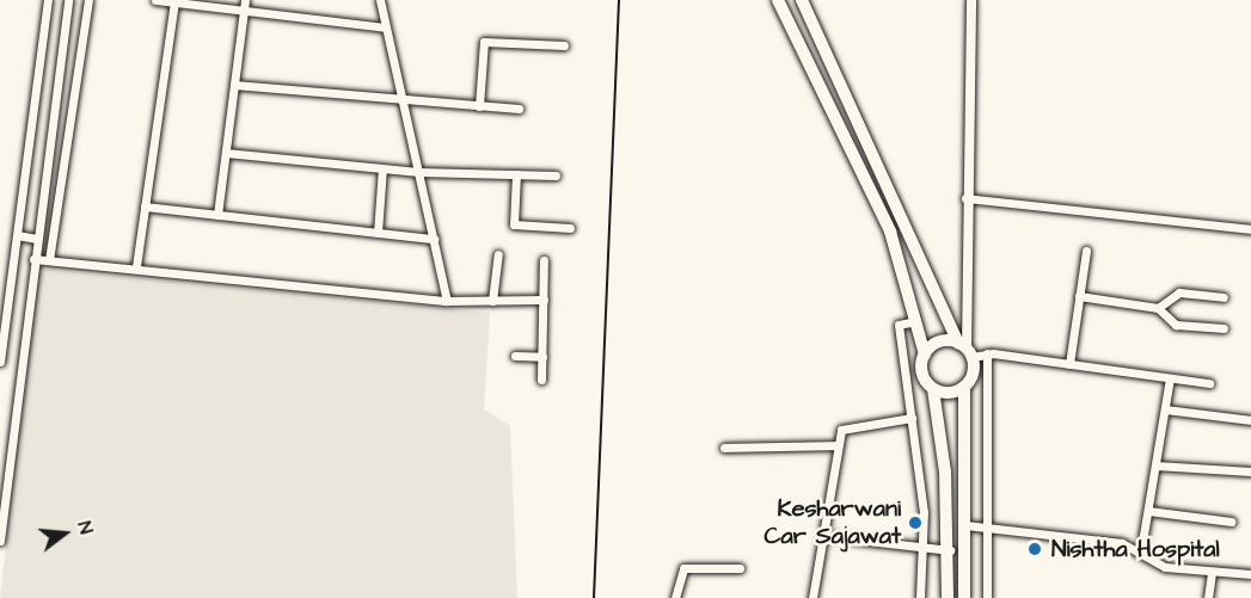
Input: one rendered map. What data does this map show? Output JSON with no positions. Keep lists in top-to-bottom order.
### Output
{
  "places": ["Kesharwani Car Sajawat", "Nishtha Hospital"],
  "north": "right"
}
